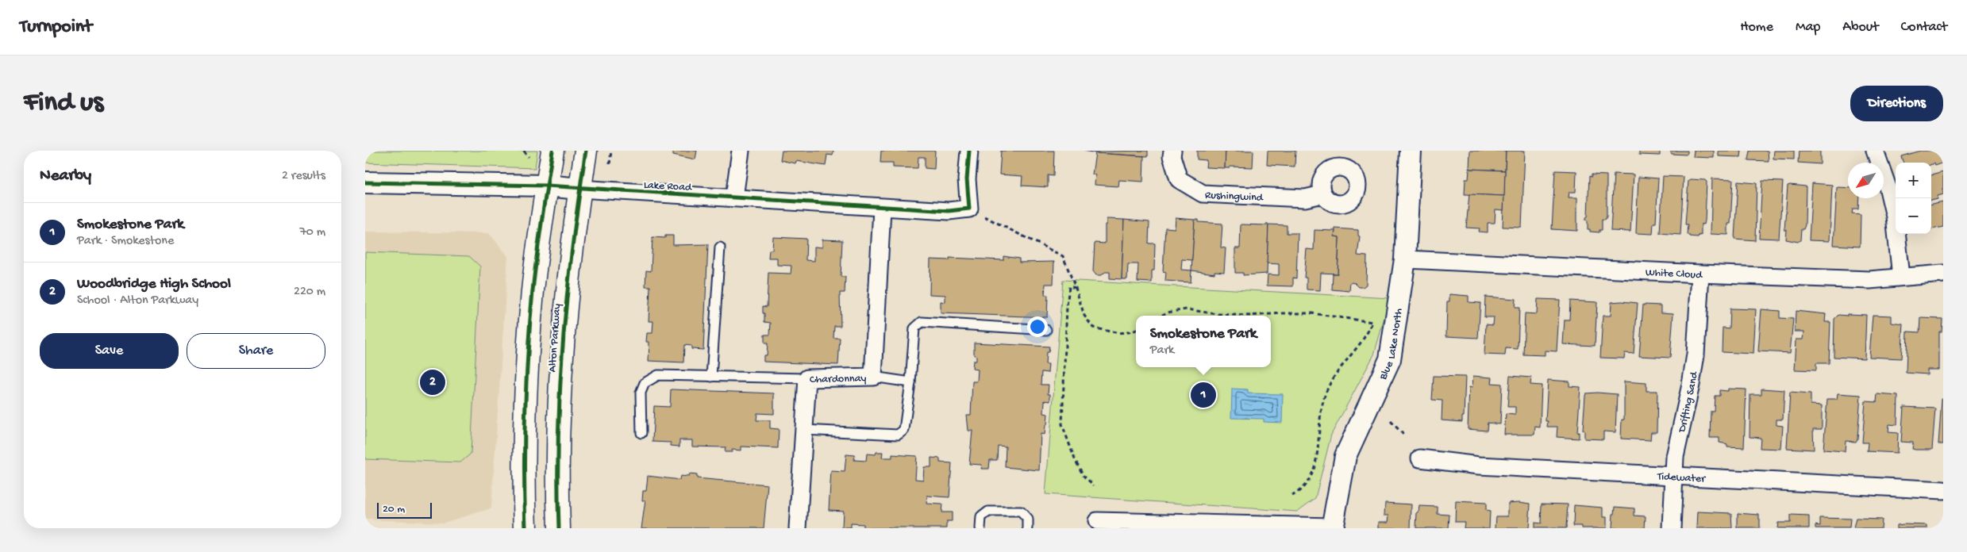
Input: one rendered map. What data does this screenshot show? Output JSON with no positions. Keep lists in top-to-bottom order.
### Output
{
  "streets": {
    "main road": ["Alton Parkway"],
    "street": [
      "Lake Road",
      "Rushingwind",
      "White Cloud",
      "Blue Lake North",
      "Chardonnay",
      "Drifting Sand",
      "Tidewater"
    ]
  },
  "crossings": [
    ["Lake Road", "Alton Parkway"],
    ["Lake Road", "Chardonnay"],
    ["White Cloud", "Blue Lake North"],
    ["White Cloud", "Drifting Sand"],
    ["Drifting Sand", "Tidewater"]
  ],
  "scale_bar": "20 m",
  "north": "bottom left",
  "page": {
    "header": "Turnpoint",
    "nav": [
      "Home",
      "Map",
      "About",
      "Contact"
    ],
    "buttons": [
      "Directions",
      ["Save", "Share"]
    ],
    "title": "Find us",
    "heading": ["Nearby", "2 results"],
    "map_buttons": ["+", "−"],
    "list": [
      {
        "mark": "1",
        "name": "Smokestone Park",
        "note": "Park · Smokestone",
        "value": "70 m"
      },
      {
        "mark": "2",
        "name": "Woodbridge High School",
        "note": "School · Alton Parkway",
        "value": "220 m"
      }
    ],
    "popup": ["Smokestone Park", "Park"],
    "pins": ["2", "1"],
    "scale": "20 m"
  }
}
